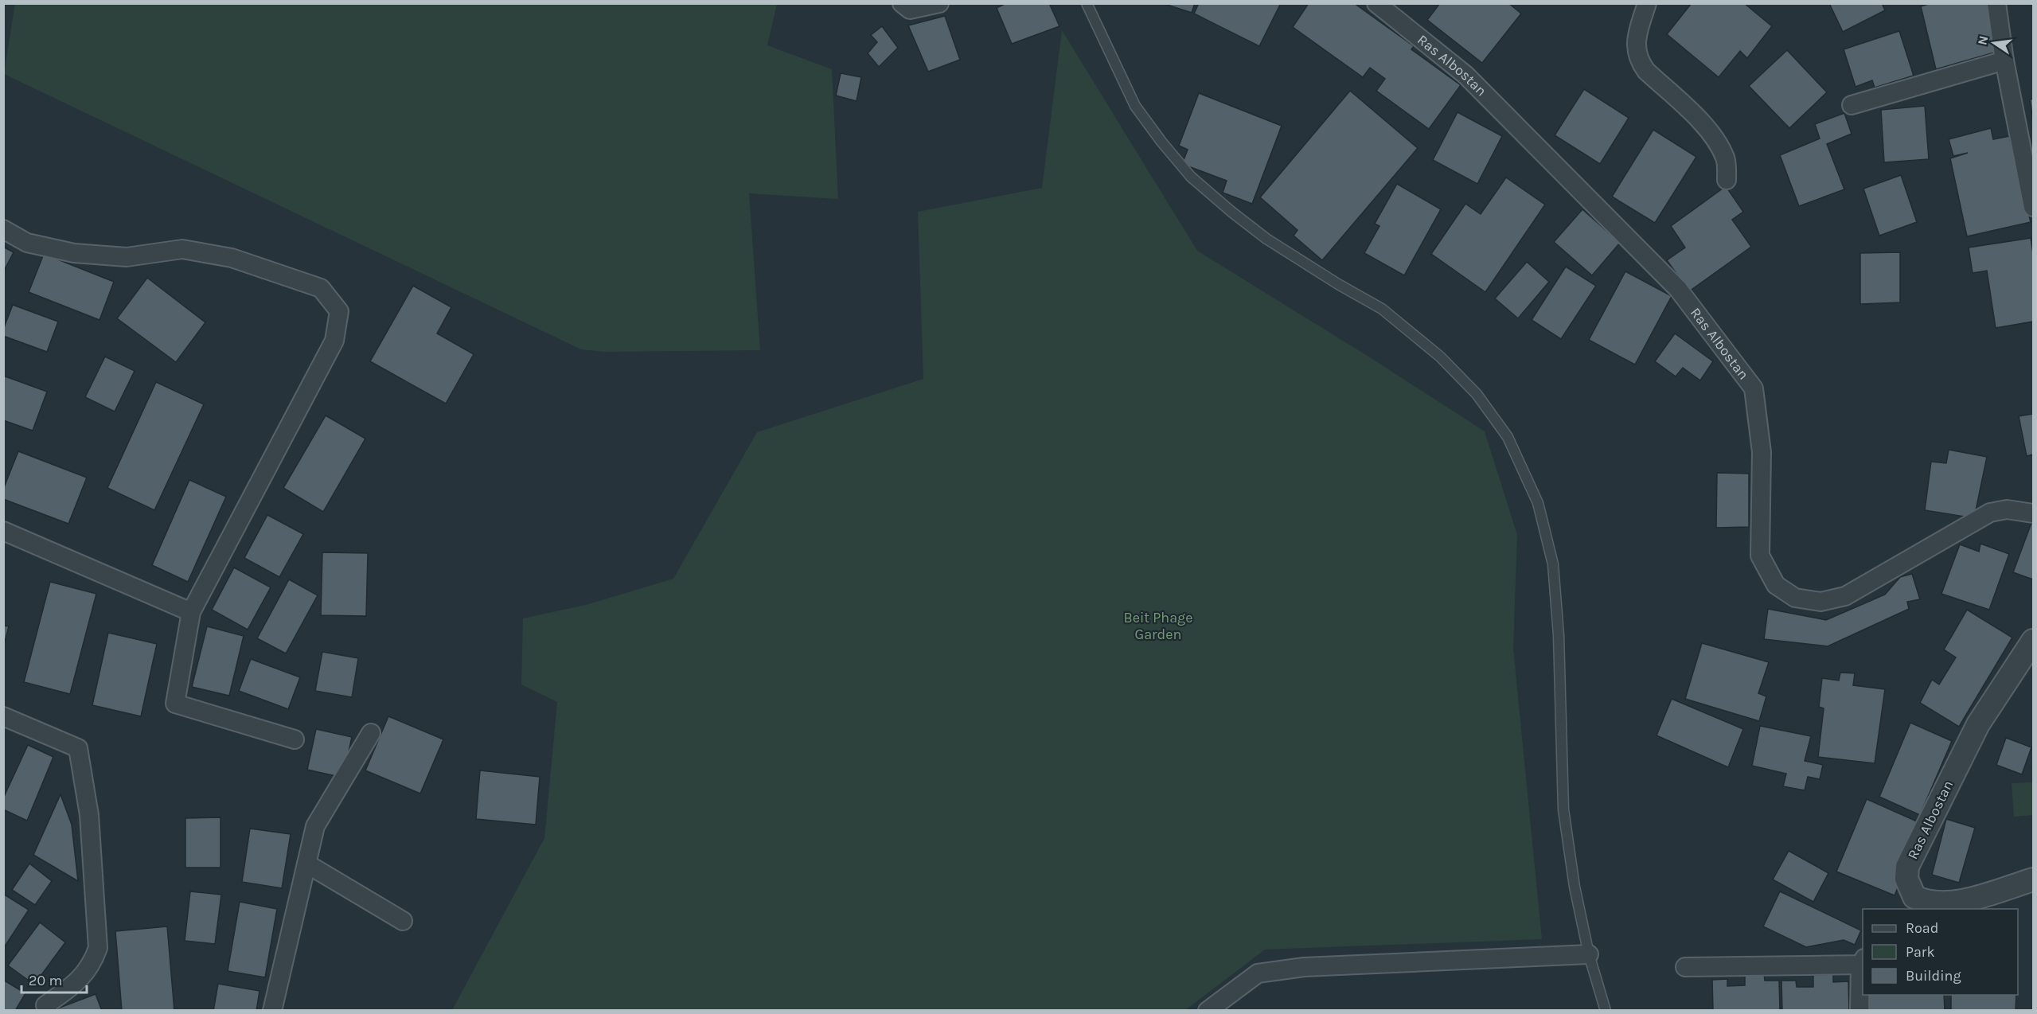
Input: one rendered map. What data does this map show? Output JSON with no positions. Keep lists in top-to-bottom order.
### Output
{
  "streets": {
    "street": ["Ras Albostan"]
  },
  "parks": ["Beit Phage Garden"],
  "legend": ["Road", "Park", "Building"],
  "scale_bar": "20 m",
  "north": "left"
}
